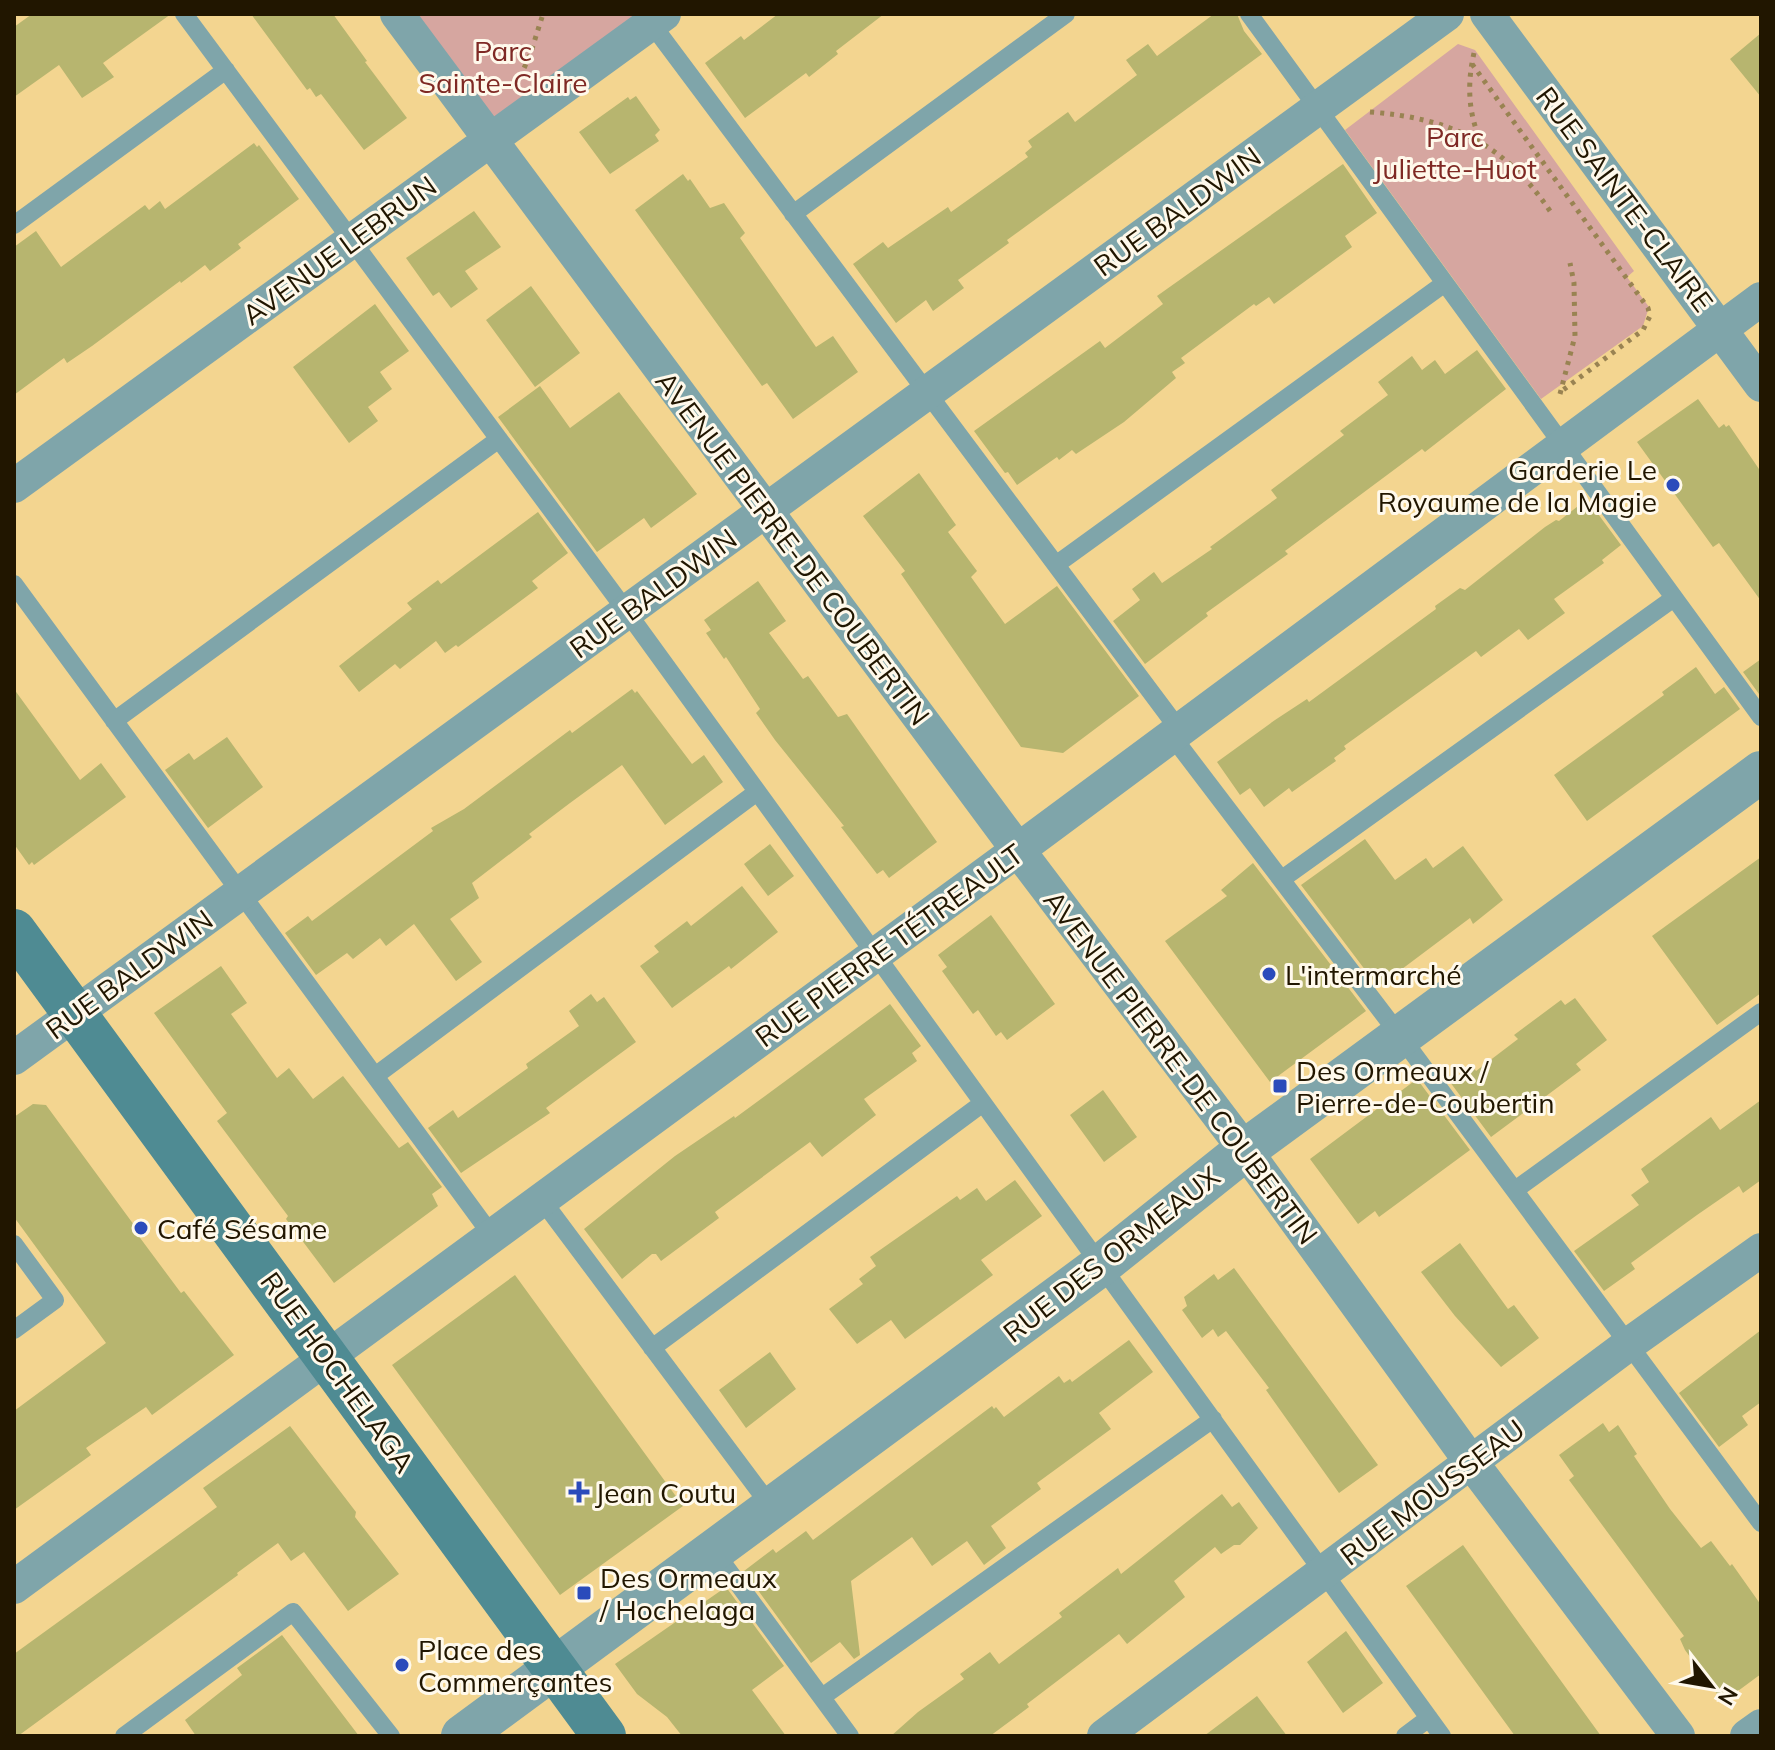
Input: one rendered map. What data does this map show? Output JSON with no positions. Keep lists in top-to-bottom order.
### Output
{
  "streets": {
    "main road": ["RUE HOCHELAGA"],
    "street": [
      "RUE SAINTE-CLAIRE",
      "RUE BALDWIN",
      "AVENUE LEBRUN",
      "AVENUE PIERRE-DE COUBERTIN",
      "RUE PIERRE TÉTREAULT",
      "RUE DES ORMEAUX",
      "RUE MOUSSEAU"
    ]
  },
  "crossings": [
    ["RUE SAINTE-CLAIRE", "RUE PIERRE TÉTREAULT"],
    ["RUE BALDWIN", "AVENUE PIERRE-DE COUBERTIN"],
    ["RUE BALDWIN", "RUE HOCHELAGA"],
    ["AVENUE LEBRUN", "AVENUE PIERRE-DE COUBERTIN"],
    ["AVENUE PIERRE-DE COUBERTIN", "RUE PIERRE TÉTREAULT"],
    ["AVENUE PIERRE-DE COUBERTIN", "RUE DES ORMEAUX"],
    ["AVENUE PIERRE-DE COUBERTIN", "RUE MOUSSEAU"],
    ["RUE PIERRE TÉTREAULT", "RUE HOCHELAGA"],
    ["RUE DES ORMEAUX", "RUE HOCHELAGA"]
  ],
  "parks": ["Parc Sainte-Claire", "Parc Juliette-Huot"],
  "places": {
    "other": [
      "Garderie Le Royaume de la Magie",
      "L'intermarché",
      "Café Sésame",
      "Place des Commerçantes"
    ],
    "transit": ["Des Ormeaux / Pierre-de-Coubertin", "Des Ormeaux / Hochelaga"],
    "health": ["Jean Coutu"]
  },
  "north": "bottom right"
}
